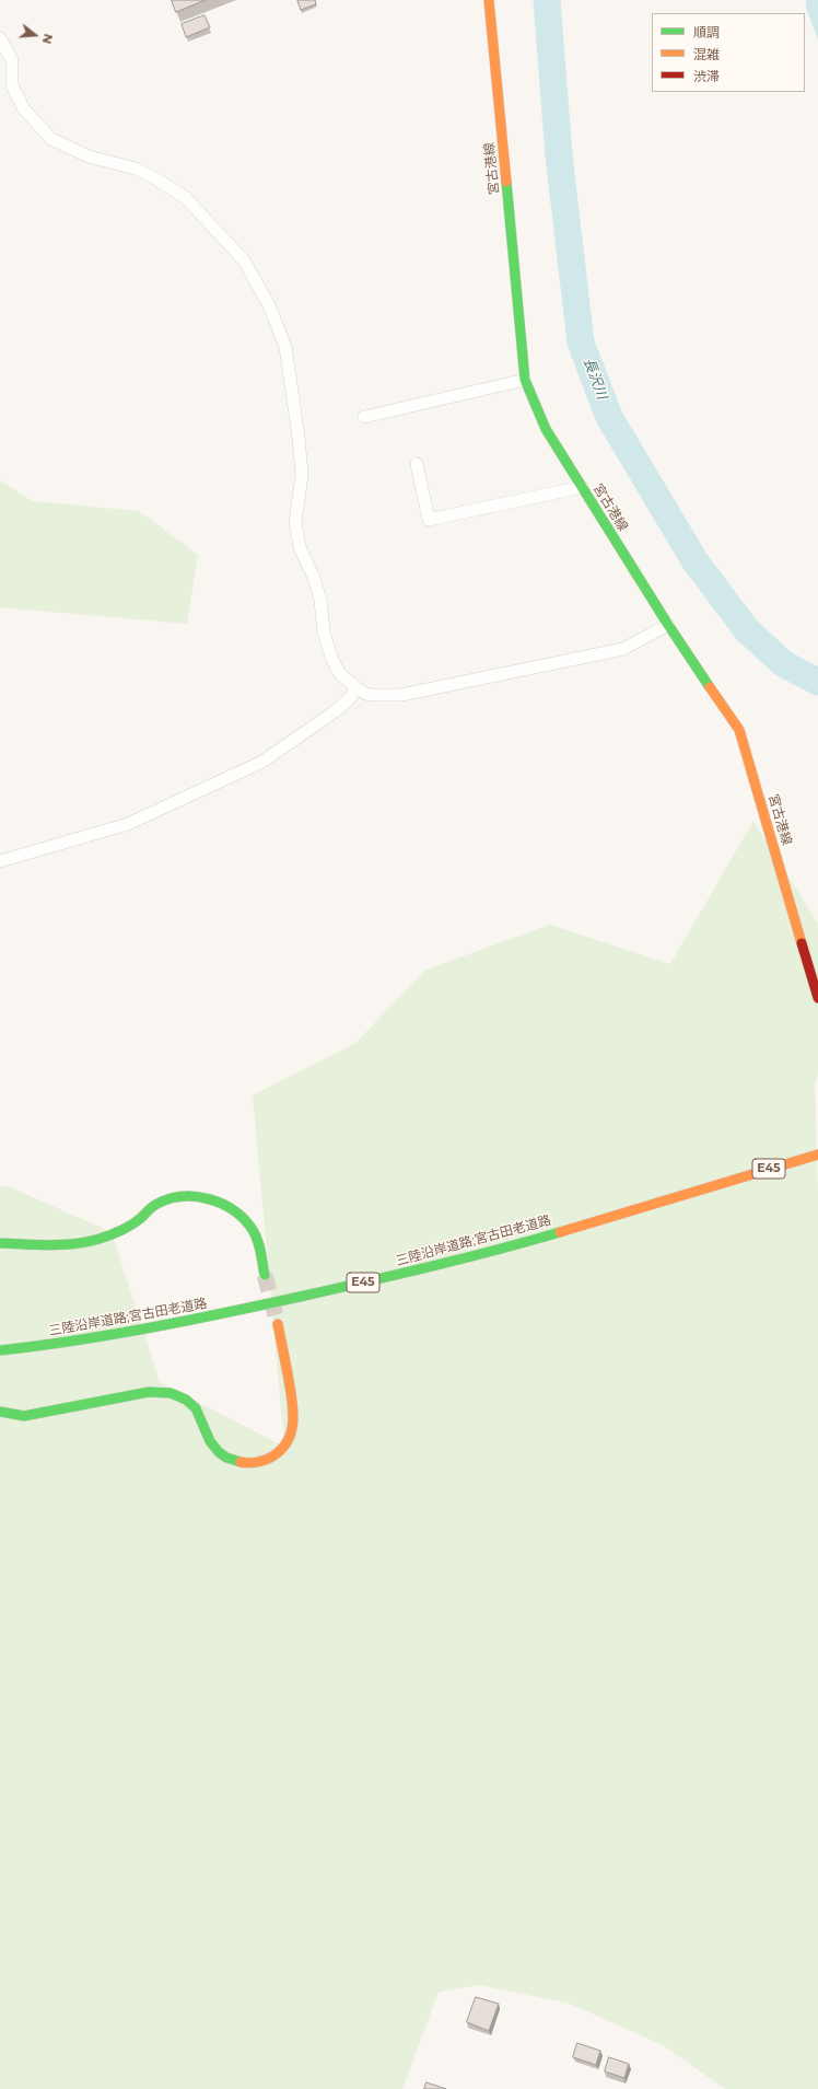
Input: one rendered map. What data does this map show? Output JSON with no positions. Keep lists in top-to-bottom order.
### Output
{
  "streets": {
    "main road": ["宮古港線", "E45", "三陸沿岸道路;宮古田老道路"]
  },
  "water": ["長沢川"],
  "legend": ["順調", "混雑", "渋滞"],
  "north": "right"
}
